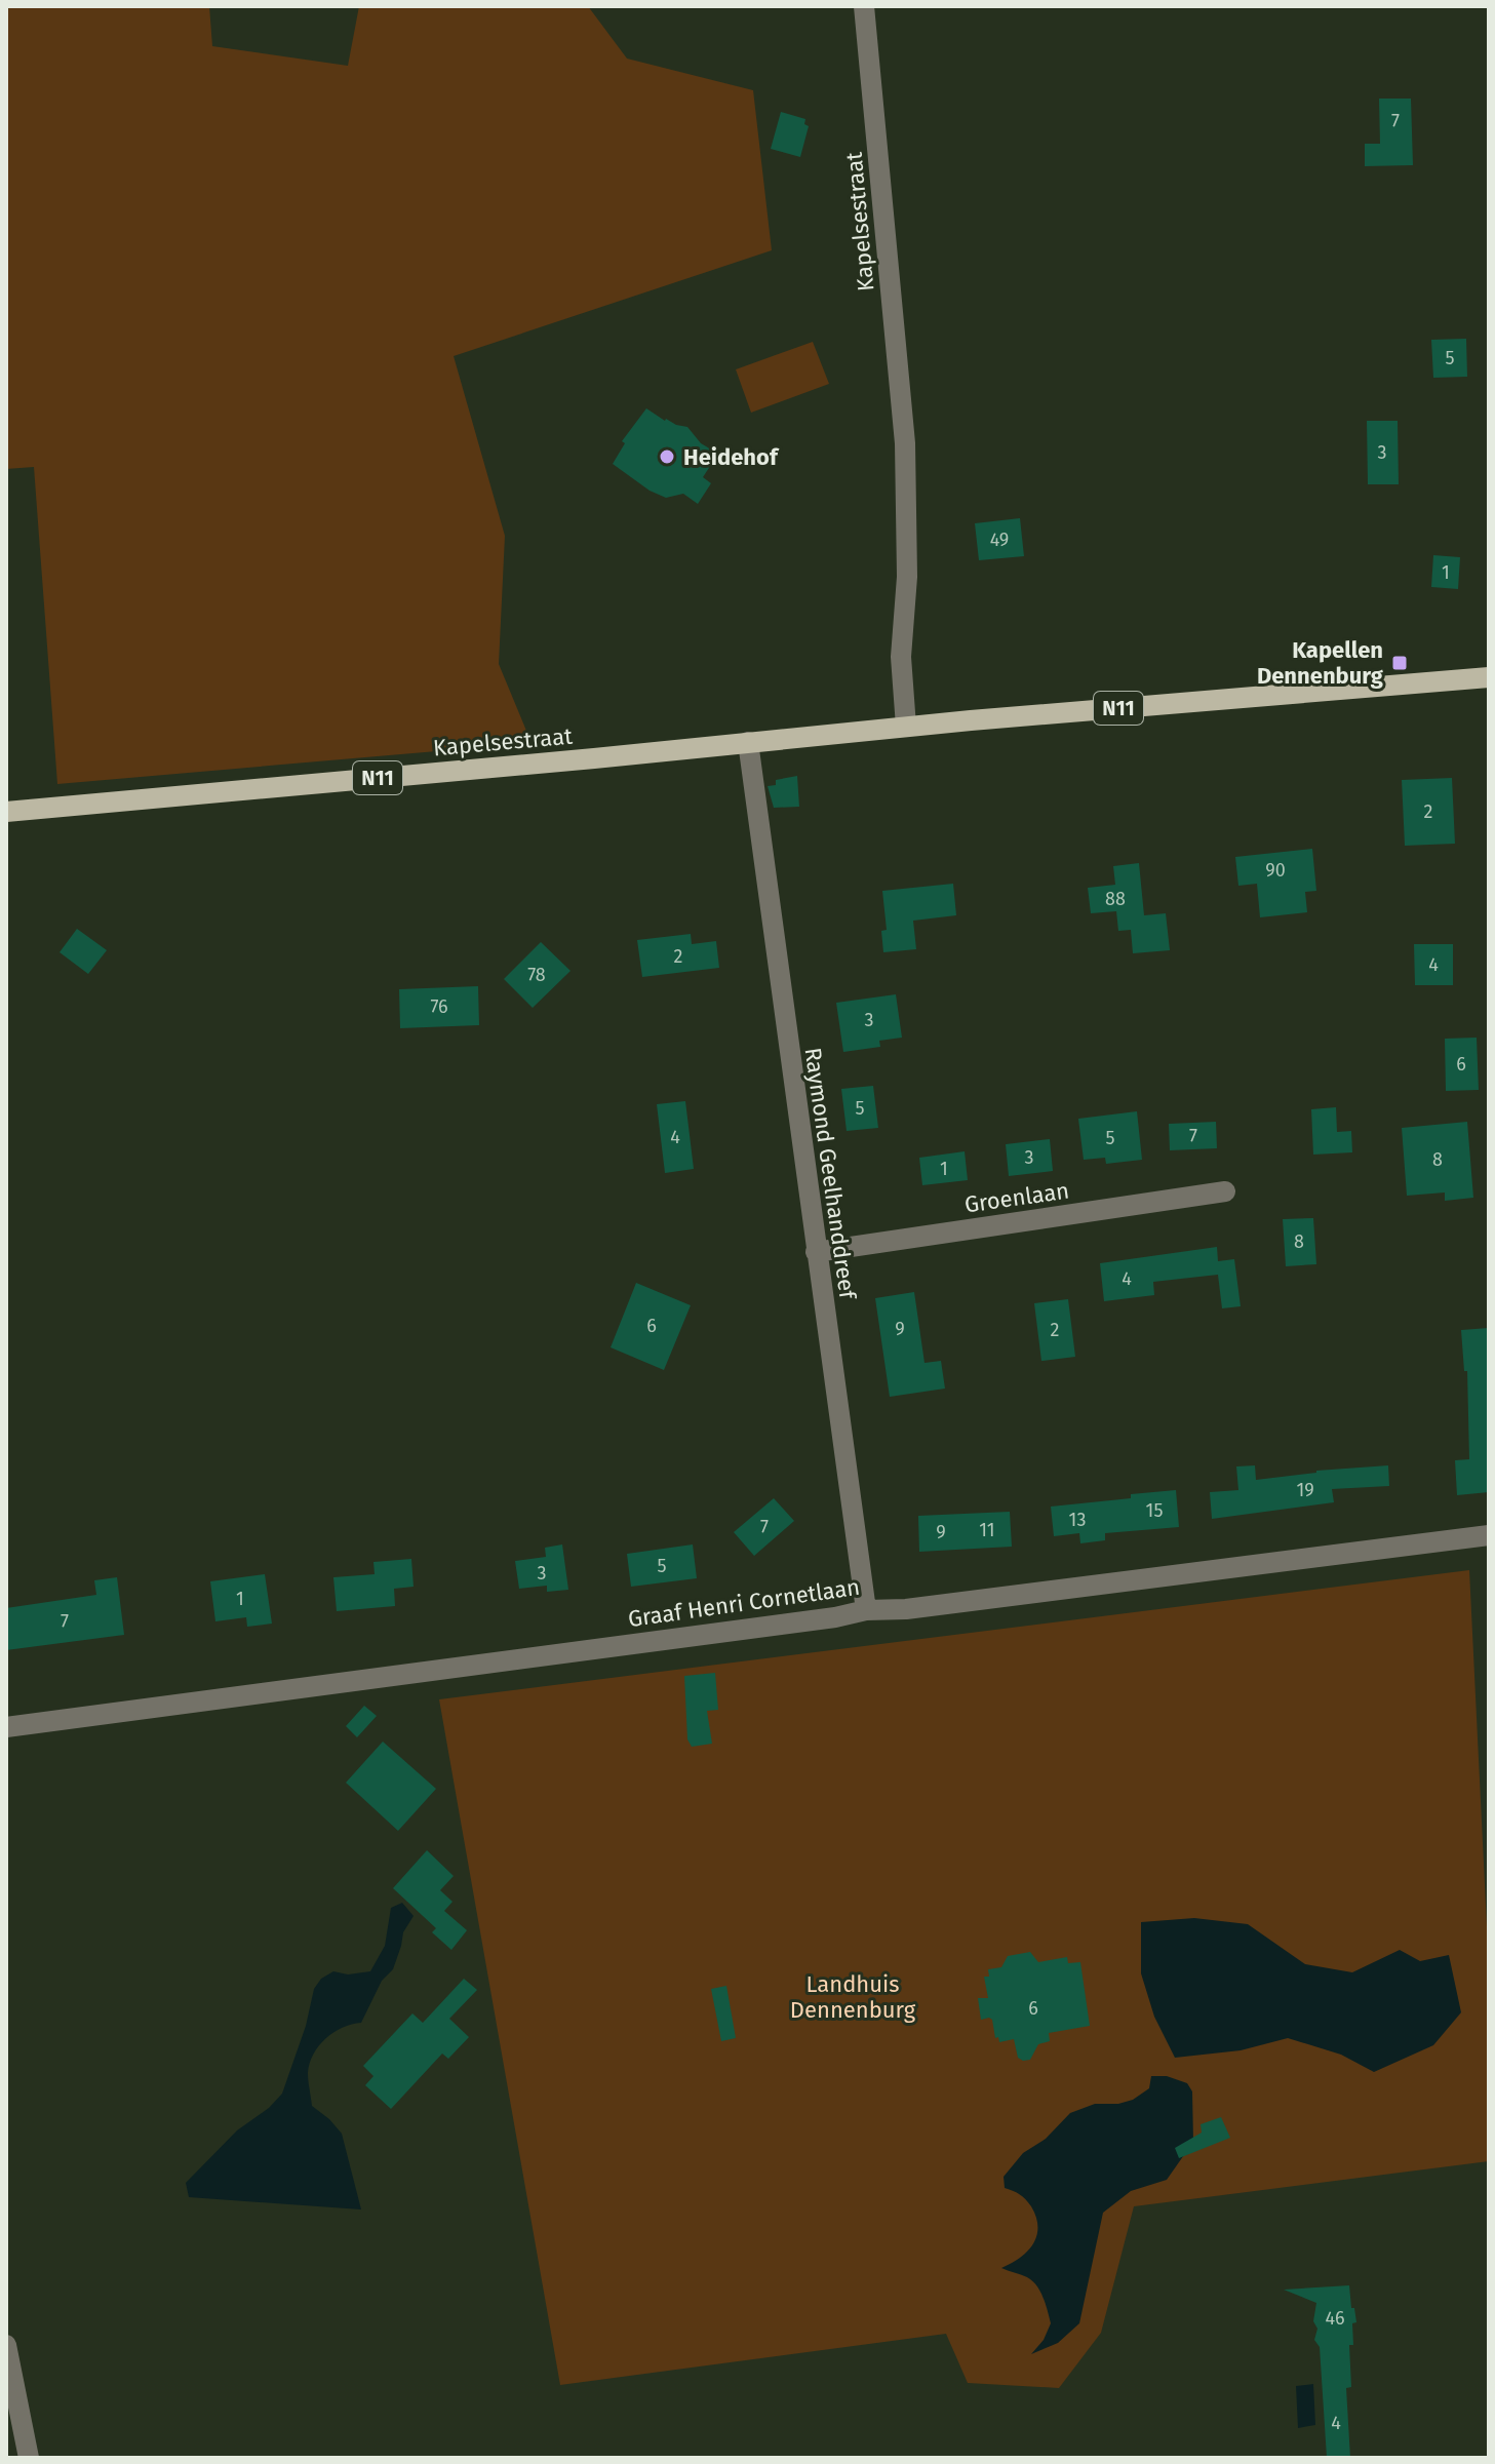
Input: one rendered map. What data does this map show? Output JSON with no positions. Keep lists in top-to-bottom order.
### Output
{
  "streets": {
    "main road": ["Kapelsestraat", "N11"],
    "street": ["Raymond Geelhanddreef", "Groenlaan", "Graaf Henri Cornetlaan"]
  },
  "crossings": [
    ["Kapelsestraat", "Raymond Geelhanddreef"],
    ["Raymond Geelhanddreef", "Groenlaan"],
    ["Raymond Geelhanddreef", "Graaf Henri Cornetlaan"]
  ],
  "parks": ["Landhuis Dennenburg"],
  "places": {
    "other": ["Heidehof"],
    "transit": ["Kapellen Dennenburg"]
  },
  "house_numbers": [
    "7",
    "5",
    "3",
    "49",
    "1",
    "2",
    "90",
    "88",
    "2",
    "4",
    "78",
    "76",
    "3",
    "6",
    "5",
    "7",
    "4",
    "5",
    "3",
    "8",
    "1",
    "8",
    "4",
    "6",
    "9",
    "2",
    "19",
    "15",
    "13",
    "7",
    "11",
    "9",
    "5",
    "3",
    "1",
    "7",
    "6",
    "46",
    "4"
  ]
}
